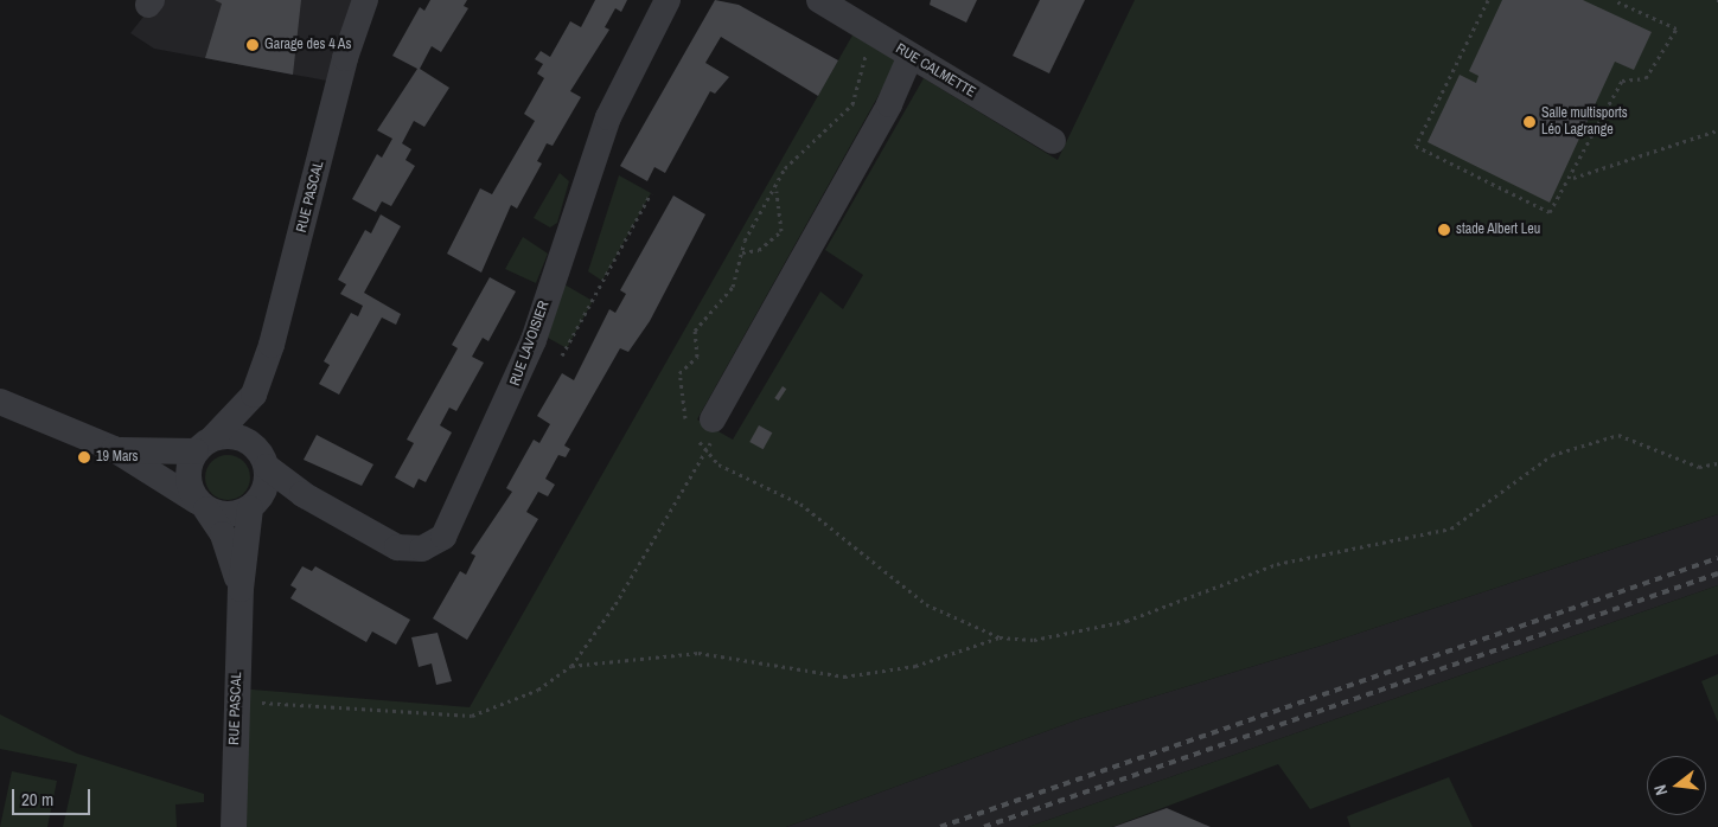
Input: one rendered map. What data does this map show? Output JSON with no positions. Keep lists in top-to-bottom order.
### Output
{
  "streets": {
    "street": ["RUE CALMETTE", "RUE PASCAL", "RUE LAVOISIER"]
  },
  "crossings": [
    ["RUE PASCAL", "RUE LAVOISIER"]
  ],
  "places": [
    "Garage des 4 As",
    "Salle multisports Léo Lagrange",
    "stade Albert Leu",
    "19 Mars"
  ],
  "scale_bar": "20 m",
  "north": "left"
}
